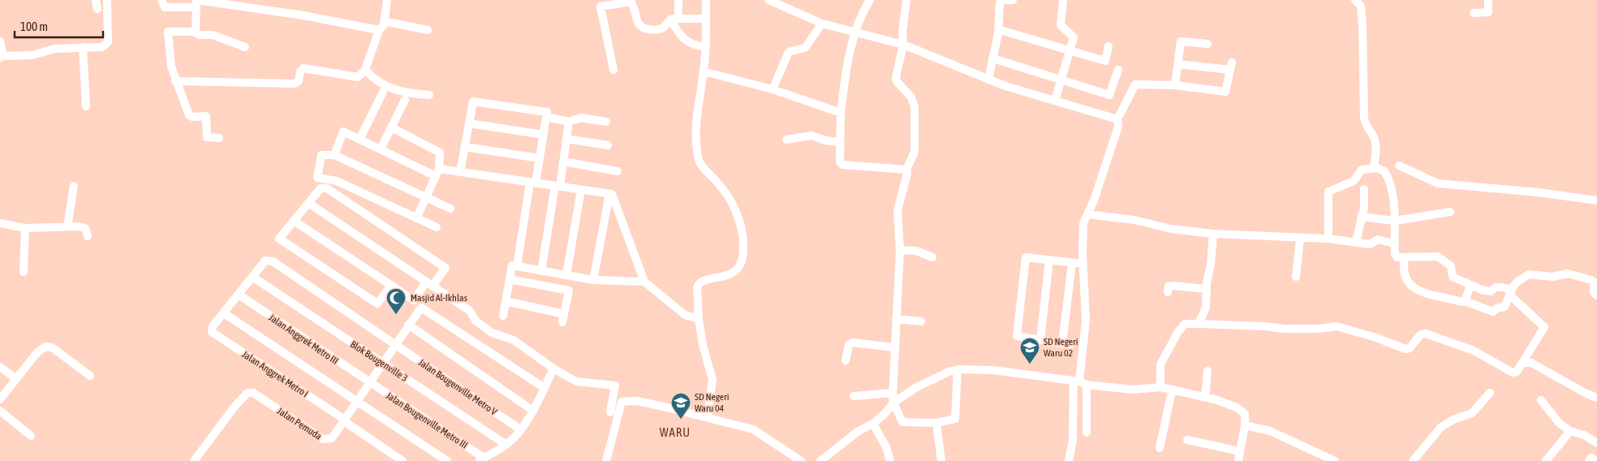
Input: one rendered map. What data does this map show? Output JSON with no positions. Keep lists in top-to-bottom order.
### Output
{
  "streets": {
    "street": [
      "Jalan Anggrek Metro III",
      "Blok Bougenville 3",
      "Jalan Anggrek Metro I",
      "Jalan Bougenville Metro V",
      "Jalan Bougenville Metro III",
      "Jalan Pemuda"
    ]
  },
  "crossings": [
    ["Jalan Anggrek Metro III", "Jalan Bougenville Metro III"],
    ["Jalan Anggrek Metro III", "Jalan Pemuda"],
    ["Blok Bougenville 3", "Jalan Bougenville Metro V"],
    ["Blok Bougenville 3", "Jalan Pemuda"],
    ["Jalan Anggrek Metro I", "Jalan Pemuda"],
    ["Jalan Bougenville Metro V", "Jalan Pemuda"],
    ["Jalan Bougenville Metro III", "Jalan Pemuda"]
  ],
  "districts": ["WARU"],
  "places": {
    "mosque": ["Masjid Al-Ikhlas"],
    "school or university": ["SD Negeri Waru 02", "SD Negeri Waru 04"]
  },
  "scale_bar": "100 m"
}
